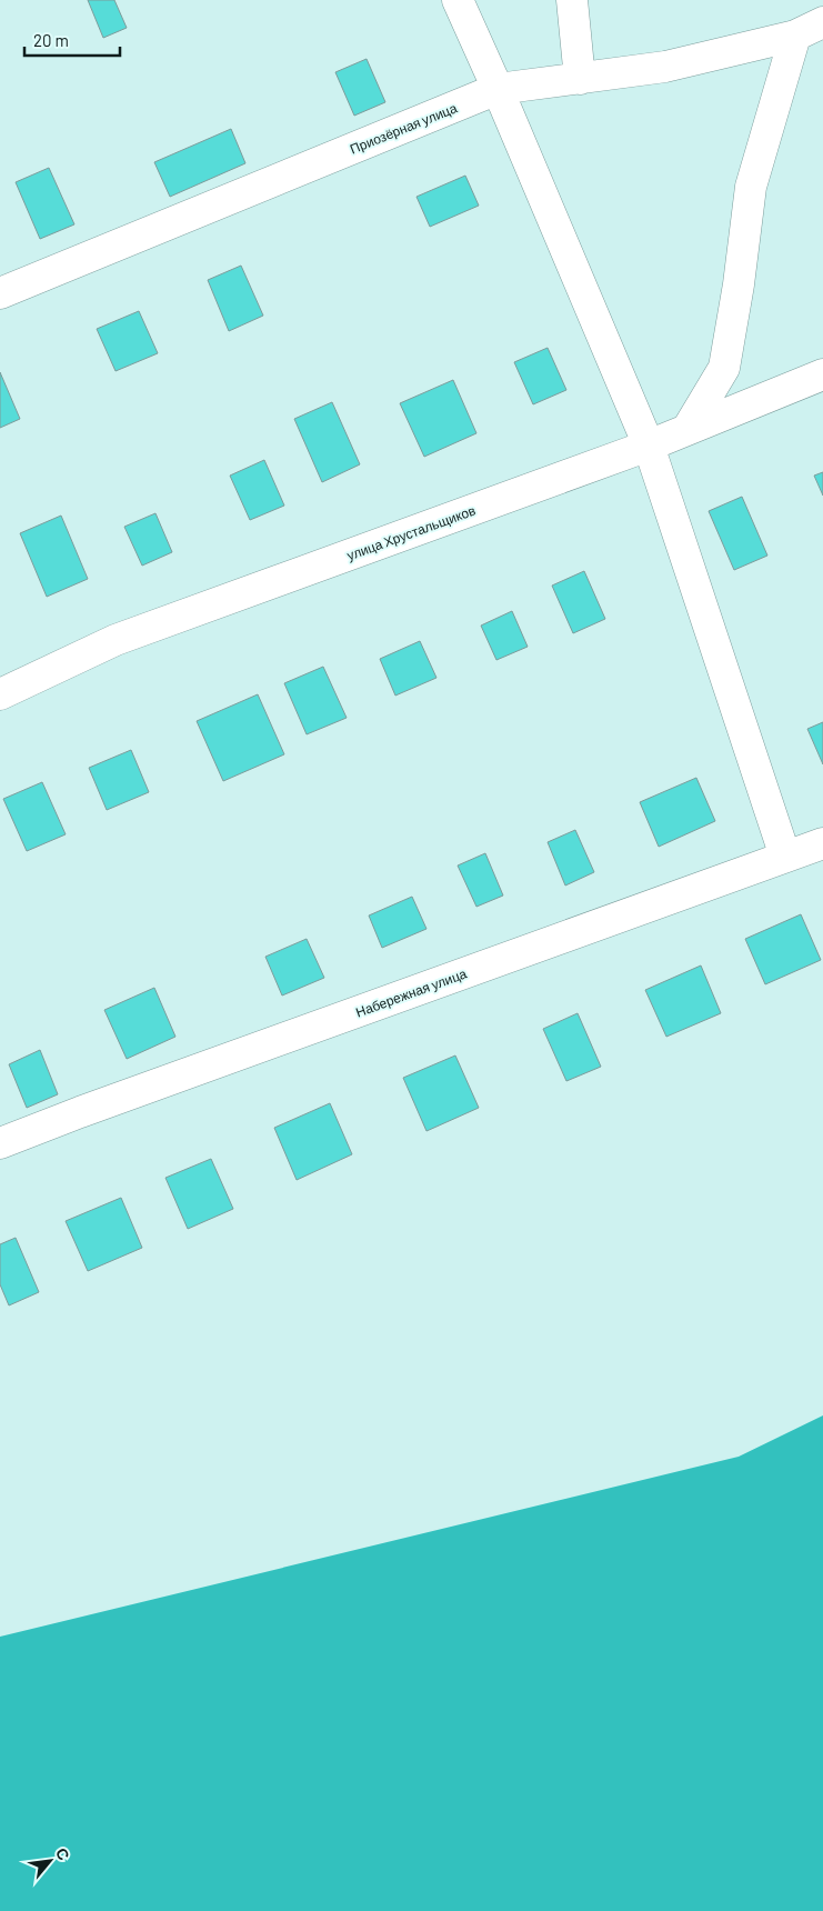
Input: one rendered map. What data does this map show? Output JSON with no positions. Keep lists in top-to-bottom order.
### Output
{
  "streets": {
    "street": ["Приозёрная улица", "улица Хрустальщиков", "Набережная улица"]
  },
  "scale_bar": "20 m",
  "north": "top right"
}
